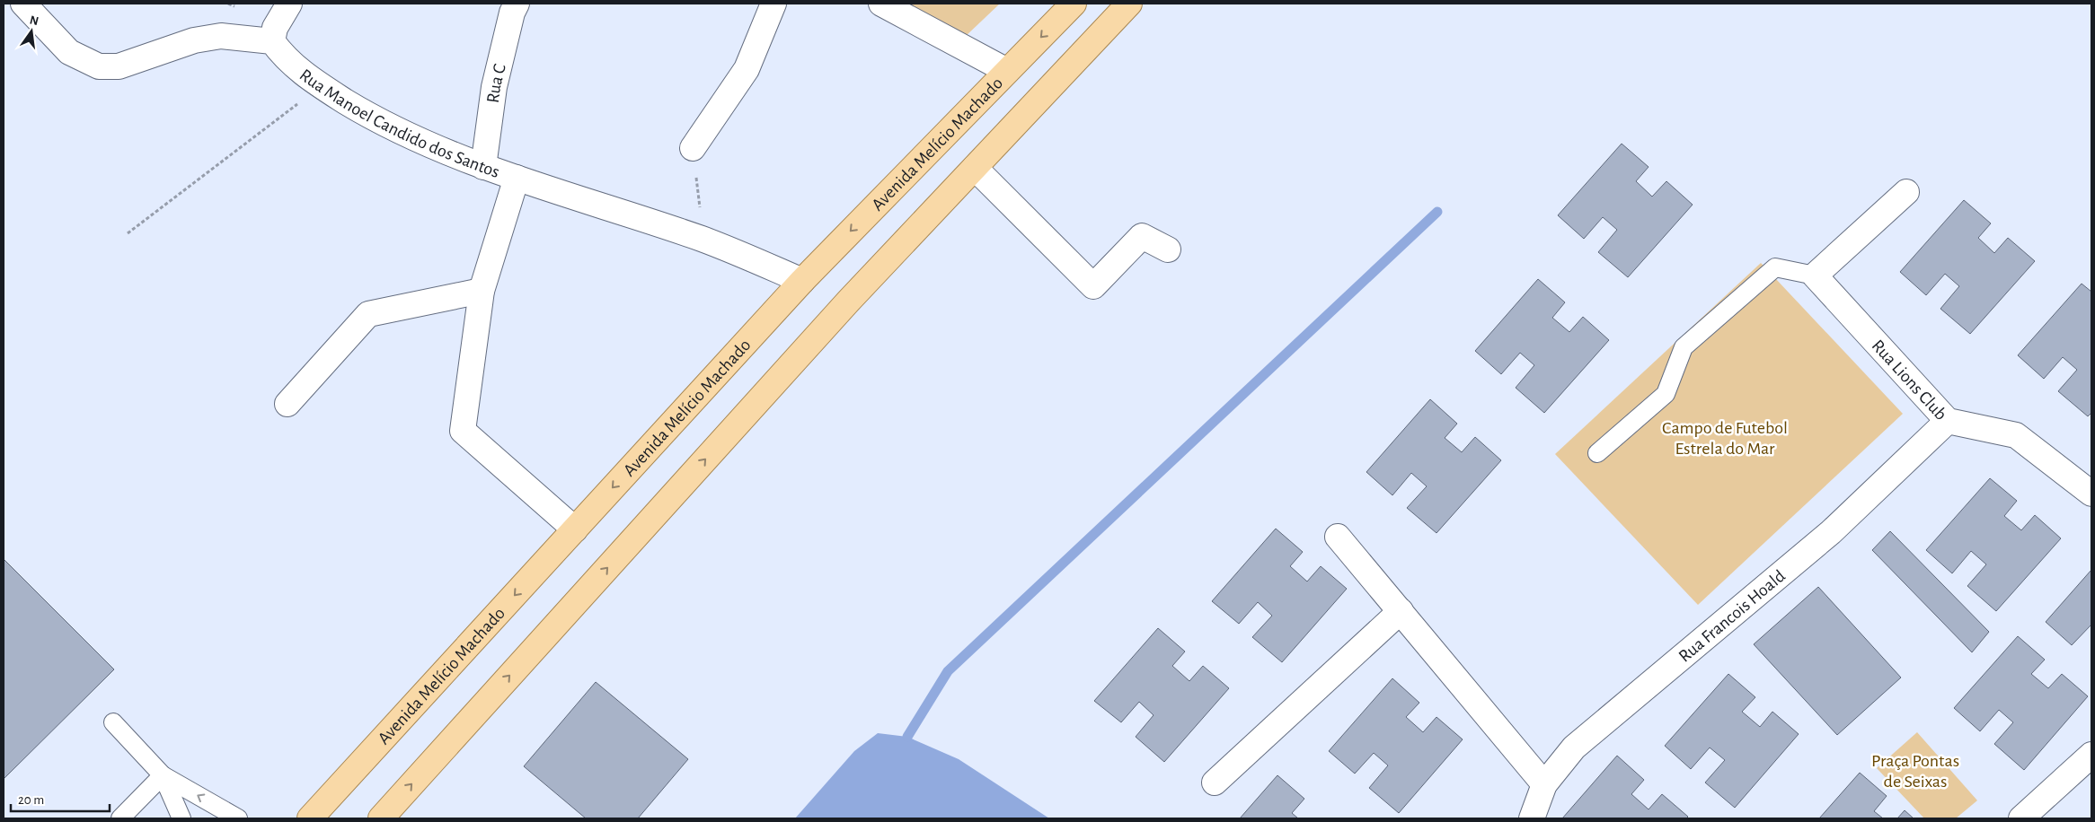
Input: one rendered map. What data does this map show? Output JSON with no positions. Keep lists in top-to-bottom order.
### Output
{
  "streets": {
    "main road": ["Avenida Melício Machado"],
    "street": [
      "Rua C",
      "Rua Manoel Candido dos Santos",
      "Rua Lions Club",
      "Rua Francois Hoald"
    ]
  },
  "crossings": [
    ["Rua C", "Rua Manoel Candido dos Santos"],
    ["Rua Manoel Candido dos Santos", "Avenida Melício Machado"],
    ["Rua Lions Club", "Rua Francois Hoald"]
  ],
  "parks": ["Campo de Futebol Estrela do Mar", "Praça Pontas de Seixas"],
  "scale_bar": "20 m",
  "north": "top"
}
